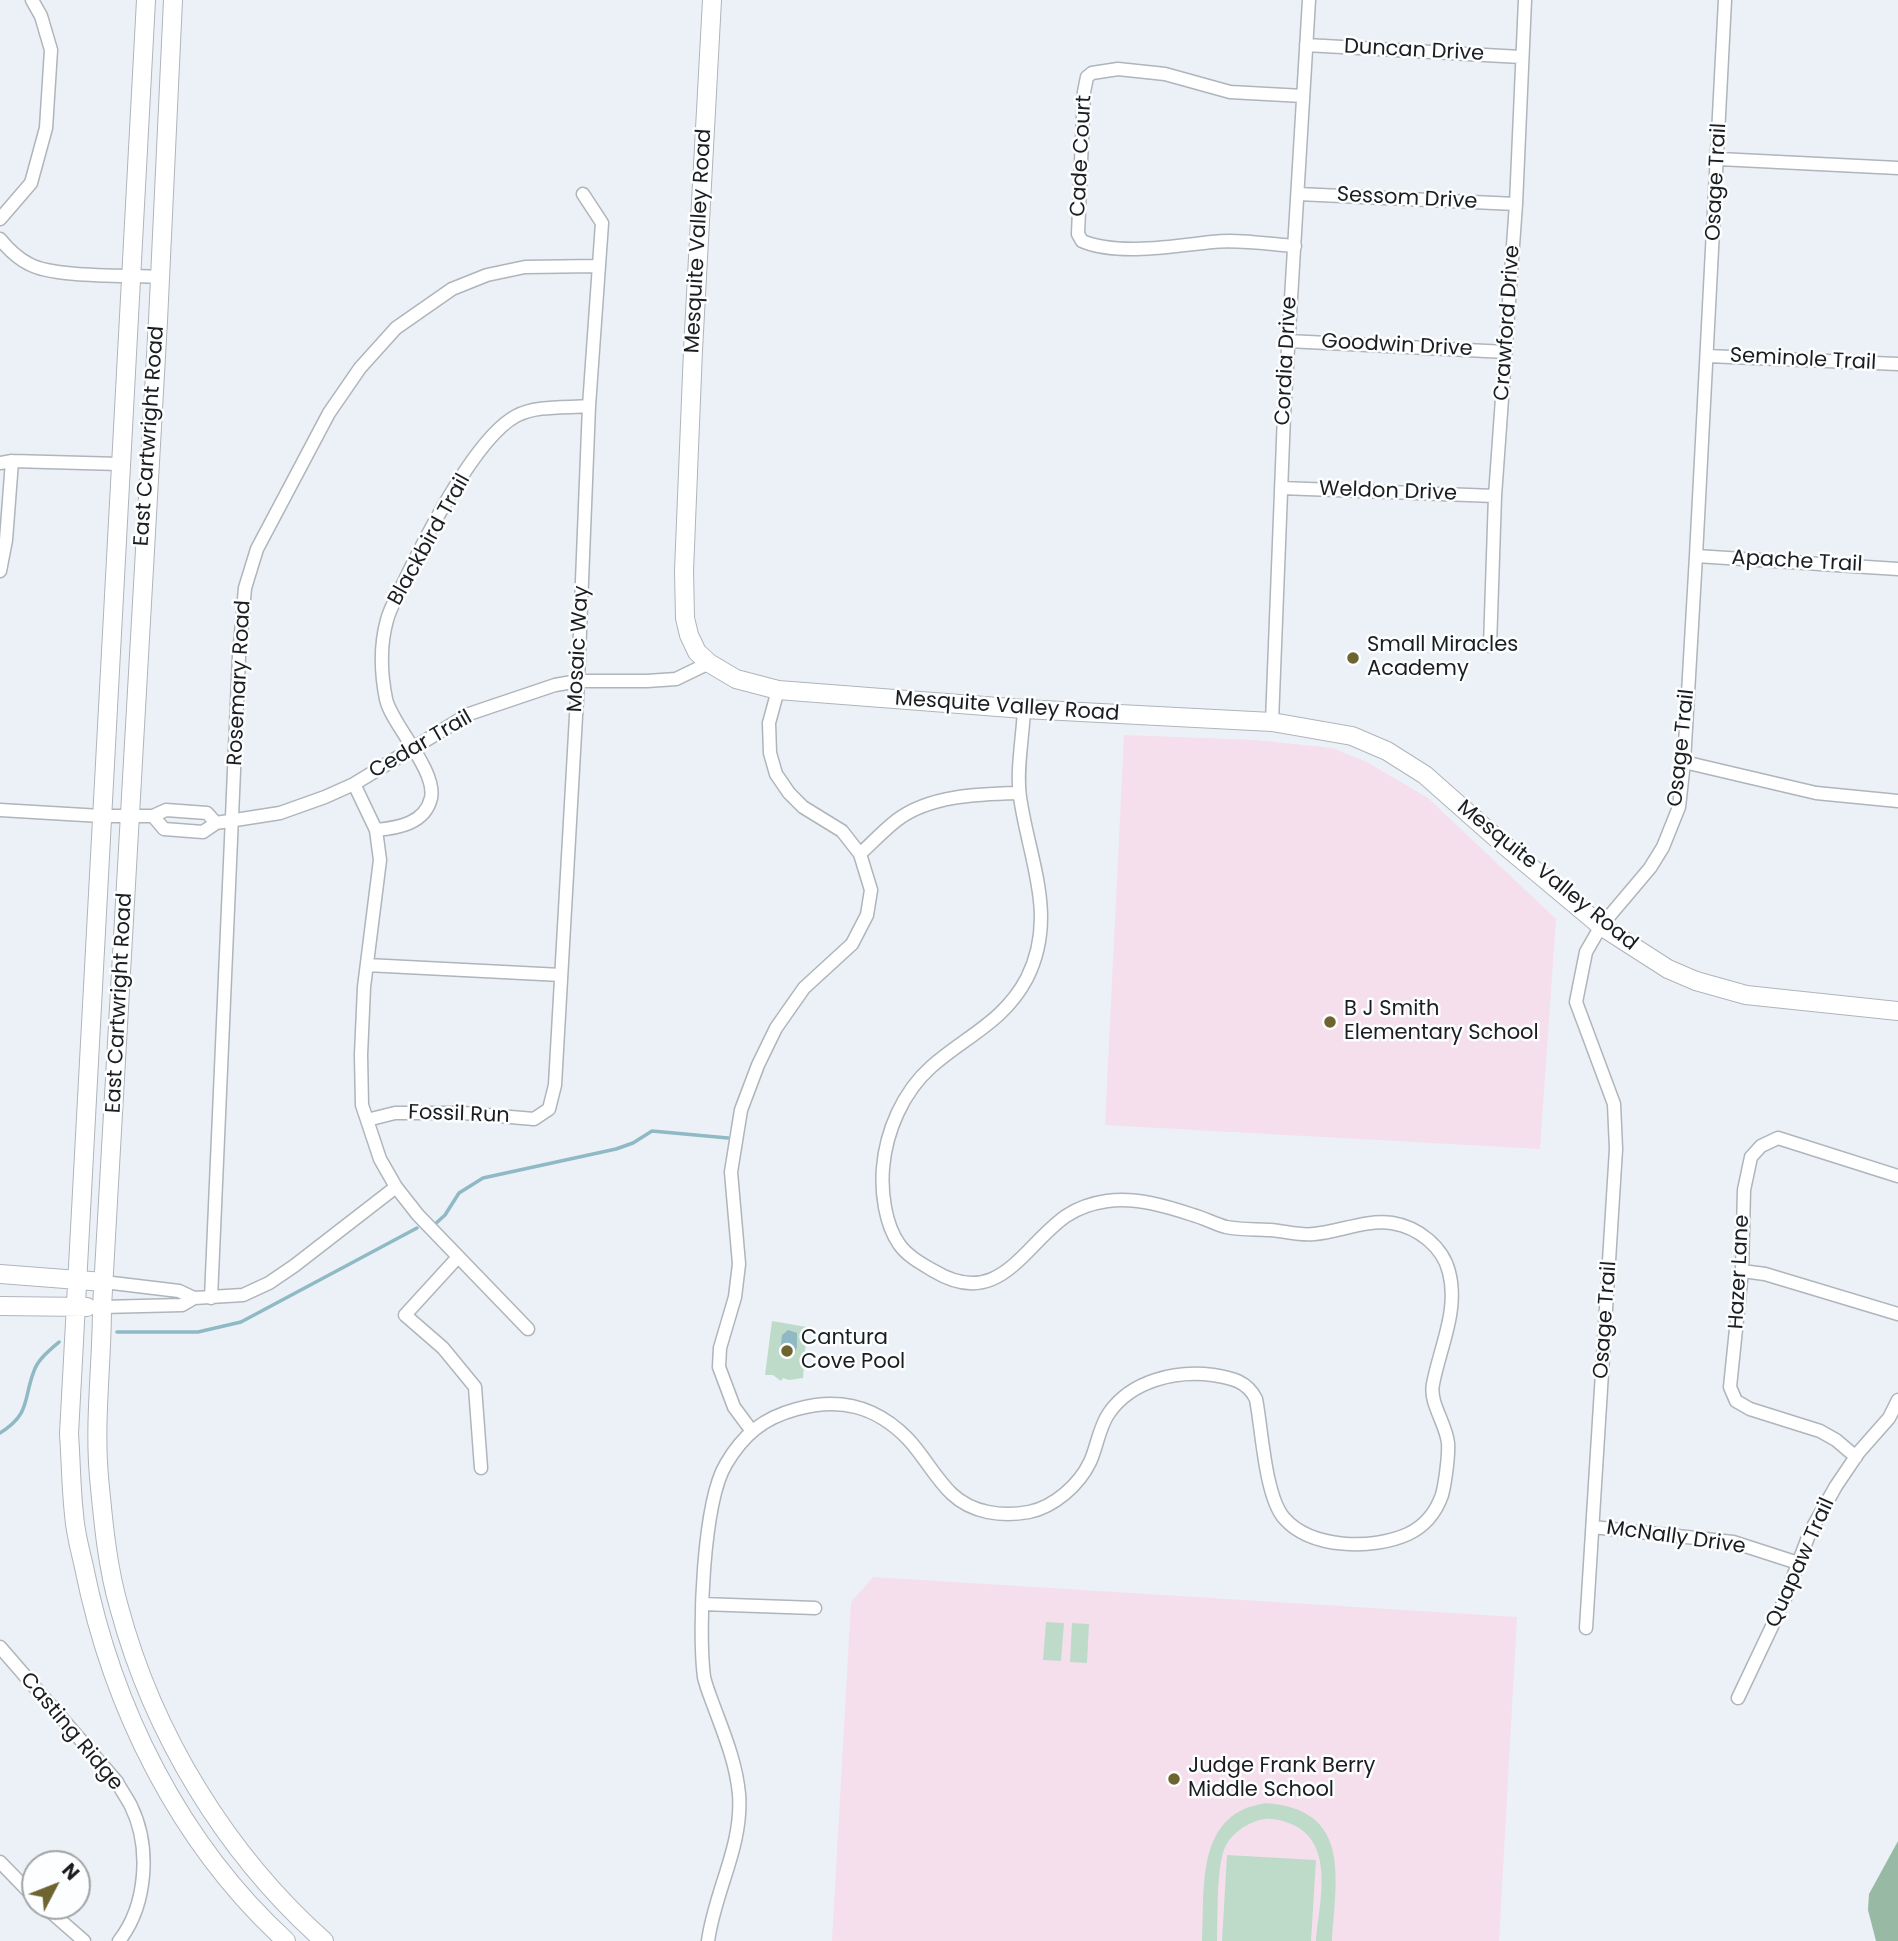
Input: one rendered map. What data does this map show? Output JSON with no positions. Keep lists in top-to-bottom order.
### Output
{
  "streets": {
    "main road": ["Mesquite Valley Road", "East Cartwright Road"],
    "street": [
      "Duncan Drive",
      "Cade Court",
      "Osage Trail",
      "Sessom Drive",
      "Crawford Drive",
      "Goodwin Drive",
      "Seminole Trail",
      "Cordia Drive",
      "Weldon Drive",
      "Blackbird Trail",
      "Apache Trail",
      "Mosaic Way",
      "Rosemary Road",
      "Cedar Trail",
      "Fossil Run",
      "Hazer Lane",
      "McNally Drive",
      "Quapaw Trail",
      "Casting Ridge"
    ]
  },
  "crossings": [
    ["Duncan Drive", "Crawford Drive"],
    ["Duncan Drive", "Cordia Drive"],
    ["Cade Court", "Cordia Drive"],
    ["Osage Trail", "Mesquite Valley Road"],
    ["Osage Trail", "Seminole Trail"],
    ["Osage Trail", "Apache Trail"],
    ["Osage Trail", "McNally Drive"],
    ["Sessom Drive", "Crawford Drive"],
    ["Sessom Drive", "Cordia Drive"],
    ["Mesquite Valley Road", "Cordia Drive"],
    ["Mesquite Valley Road", "Cedar Trail"],
    ["Crawford Drive", "Goodwin Drive"],
    ["Crawford Drive", "Weldon Drive"],
    ["Goodwin Drive", "Cordia Drive"],
    ["Cordia Drive", "Weldon Drive"],
    ["East Cartwright Road", "Cedar Trail"],
    ["Blackbird Trail", "Mosaic Way"],
    ["Blackbird Trail", "Cedar Trail"],
    ["Mosaic Way", "Rosemary Road"],
    ["Mosaic Way", "Cedar Trail"],
    ["Mosaic Way", "Fossil Run"],
    ["Rosemary Road", "Cedar Trail"],
    ["Hazer Lane", "Quapaw Trail"],
    ["McNally Drive", "Quapaw Trail"]
  ],
  "places": [
    "Small Miracles Academy",
    "B J Smith Elementary School",
    "Cantura Cove Pool",
    "Judge Frank Berry Middle School"
  ],
  "north": "top right"
}
